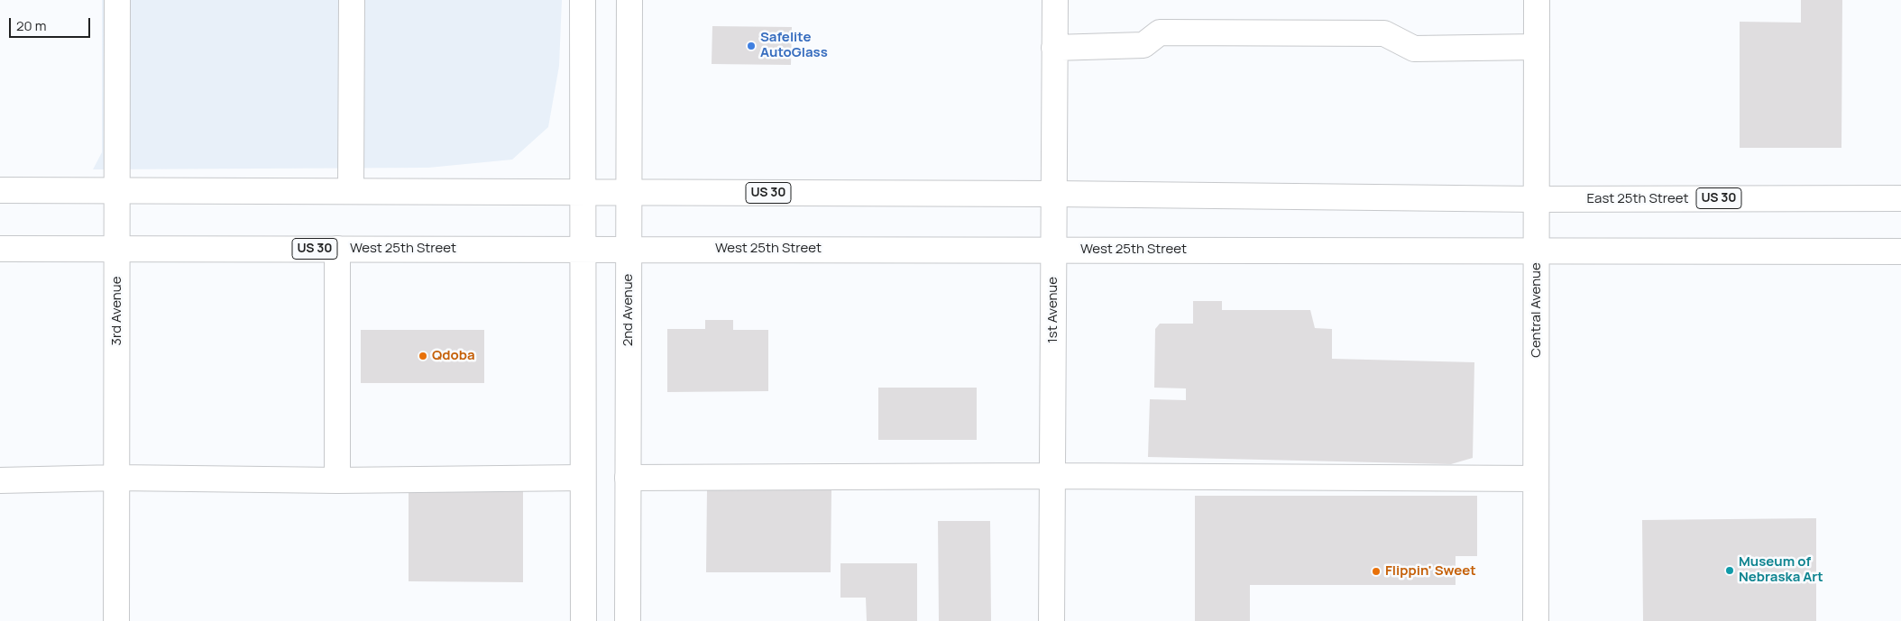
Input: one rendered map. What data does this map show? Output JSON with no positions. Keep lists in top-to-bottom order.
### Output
{
  "streets": {
    "main road": [
      "US 30",
      "East 25th Street",
      "West 25th Street",
      "2nd Avenue",
      "1st Avenue",
      "Central Avenue",
      "3rd Avenue"
    ]
  },
  "crossings": [
    ["US 30", "East 25th Street"],
    ["US 30", "West 25th Street"],
    ["US 30", "2nd Avenue"],
    ["US 30", "1st Avenue"],
    ["US 30", "Central Avenue"],
    ["US 30", "3rd Avenue"],
    ["East 25th Street", "Central Avenue"],
    ["West 25th Street", "2nd Avenue"],
    ["West 25th Street", "1st Avenue"],
    ["West 25th Street", "Central Avenue"],
    ["West 25th Street", "3rd Avenue"]
  ],
  "places": [
    "Safelite AutoGlass",
    "Qdoba",
    "Museum of Nebraska Art",
    "Flippin' Sweet"
  ],
  "scale_bar": "20 m"
}
